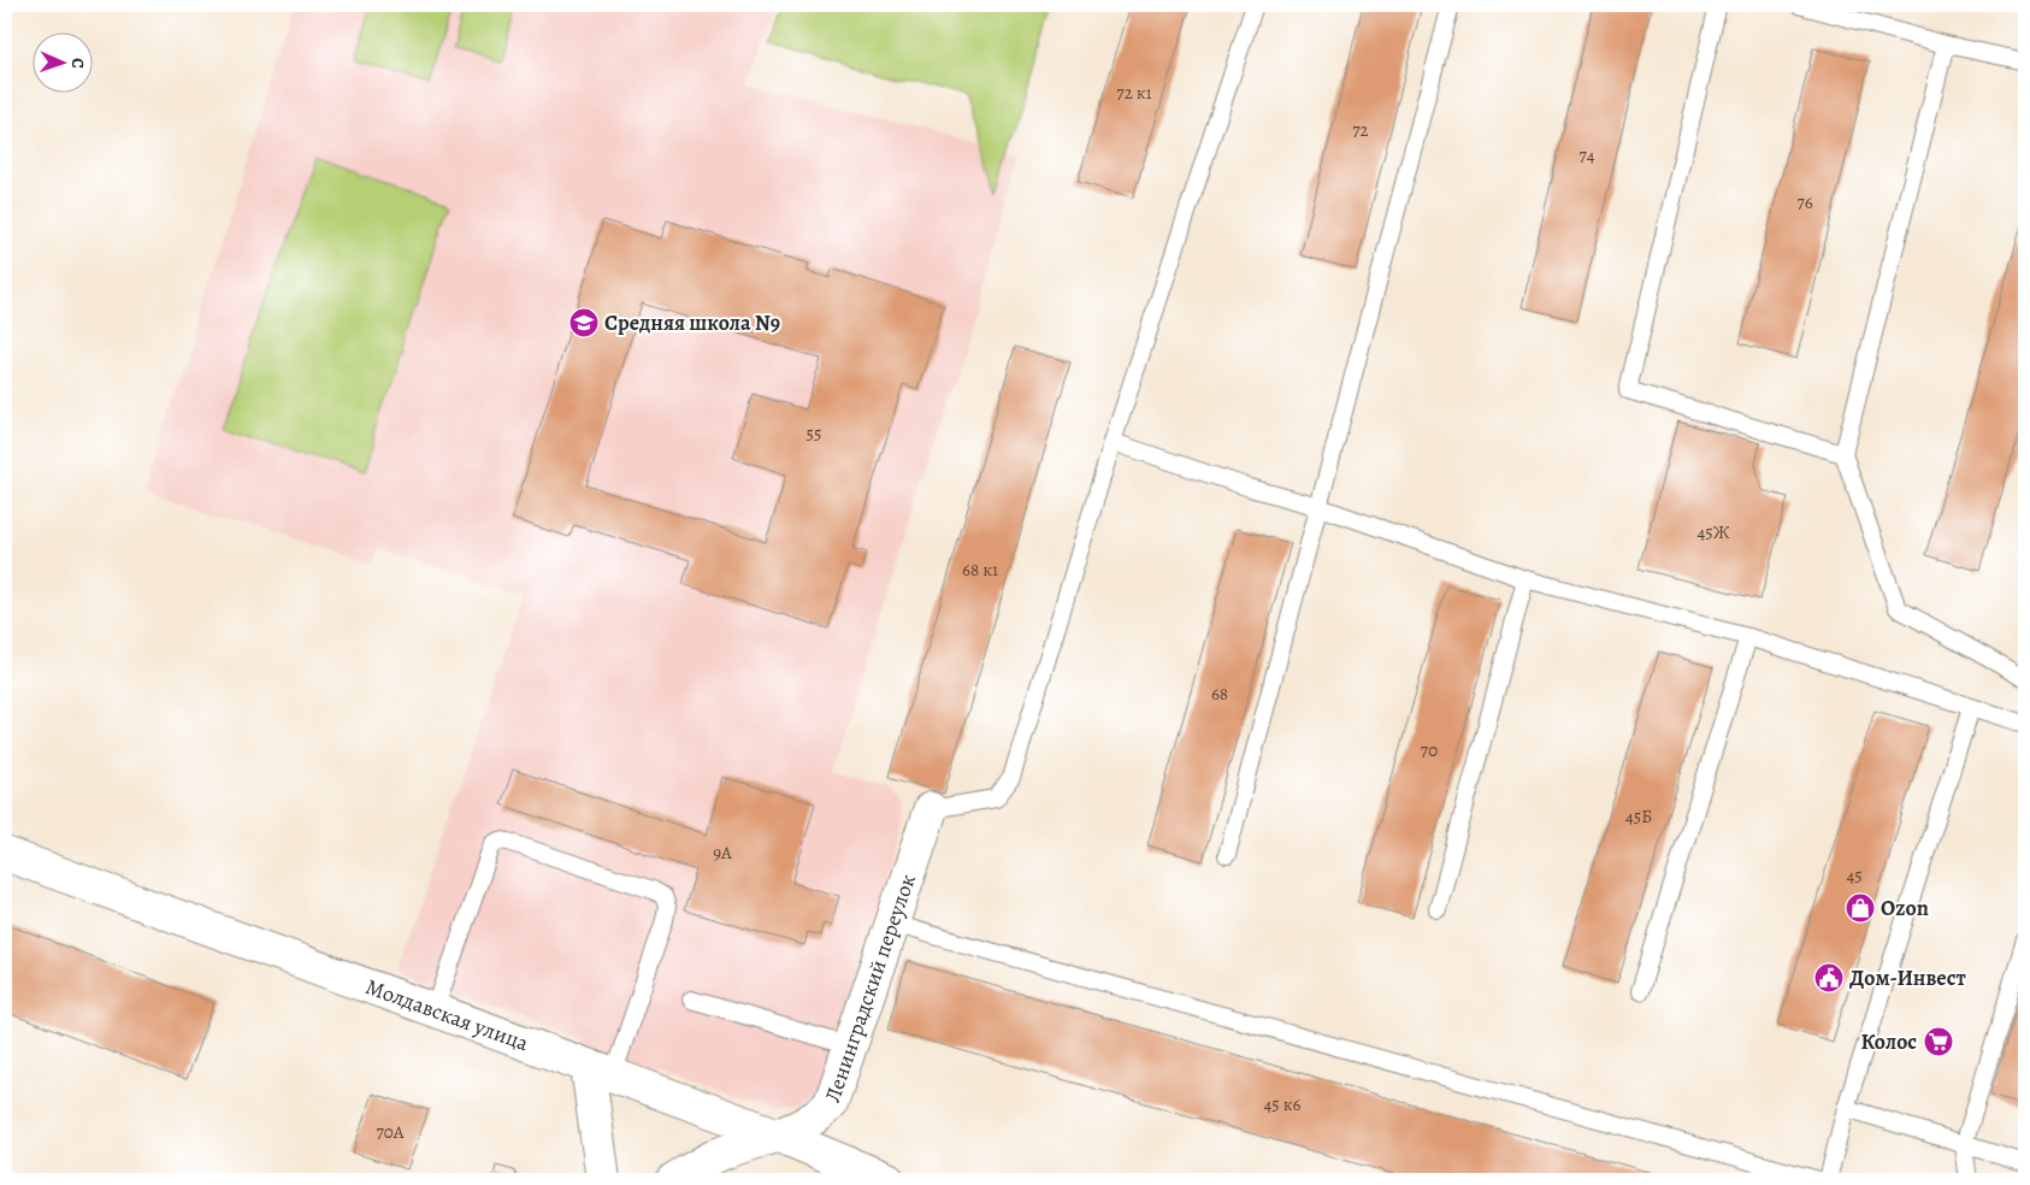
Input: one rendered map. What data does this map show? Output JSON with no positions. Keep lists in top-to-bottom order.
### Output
{
  "streets": {
    "street": ["Ленинградский переулок", "Молдавская улица"]
  },
  "crossings": [
    ["Ленинградский переулок", "Молдавская улица"]
  ],
  "places": {
    "school or university": ["Средняя школа N9"],
    "shop": ["Ozon"],
    "public building": ["Дом-Инвест"],
    "supermarket": ["Колос"]
  },
  "house_numbers": [
    "72 к1",
    "72",
    "74",
    "76",
    "55",
    "45Ж",
    "68 к1",
    "68",
    "70",
    "45Б",
    "9А",
    "45",
    "45 к6",
    "70А"
  ],
  "north": "right"
}
